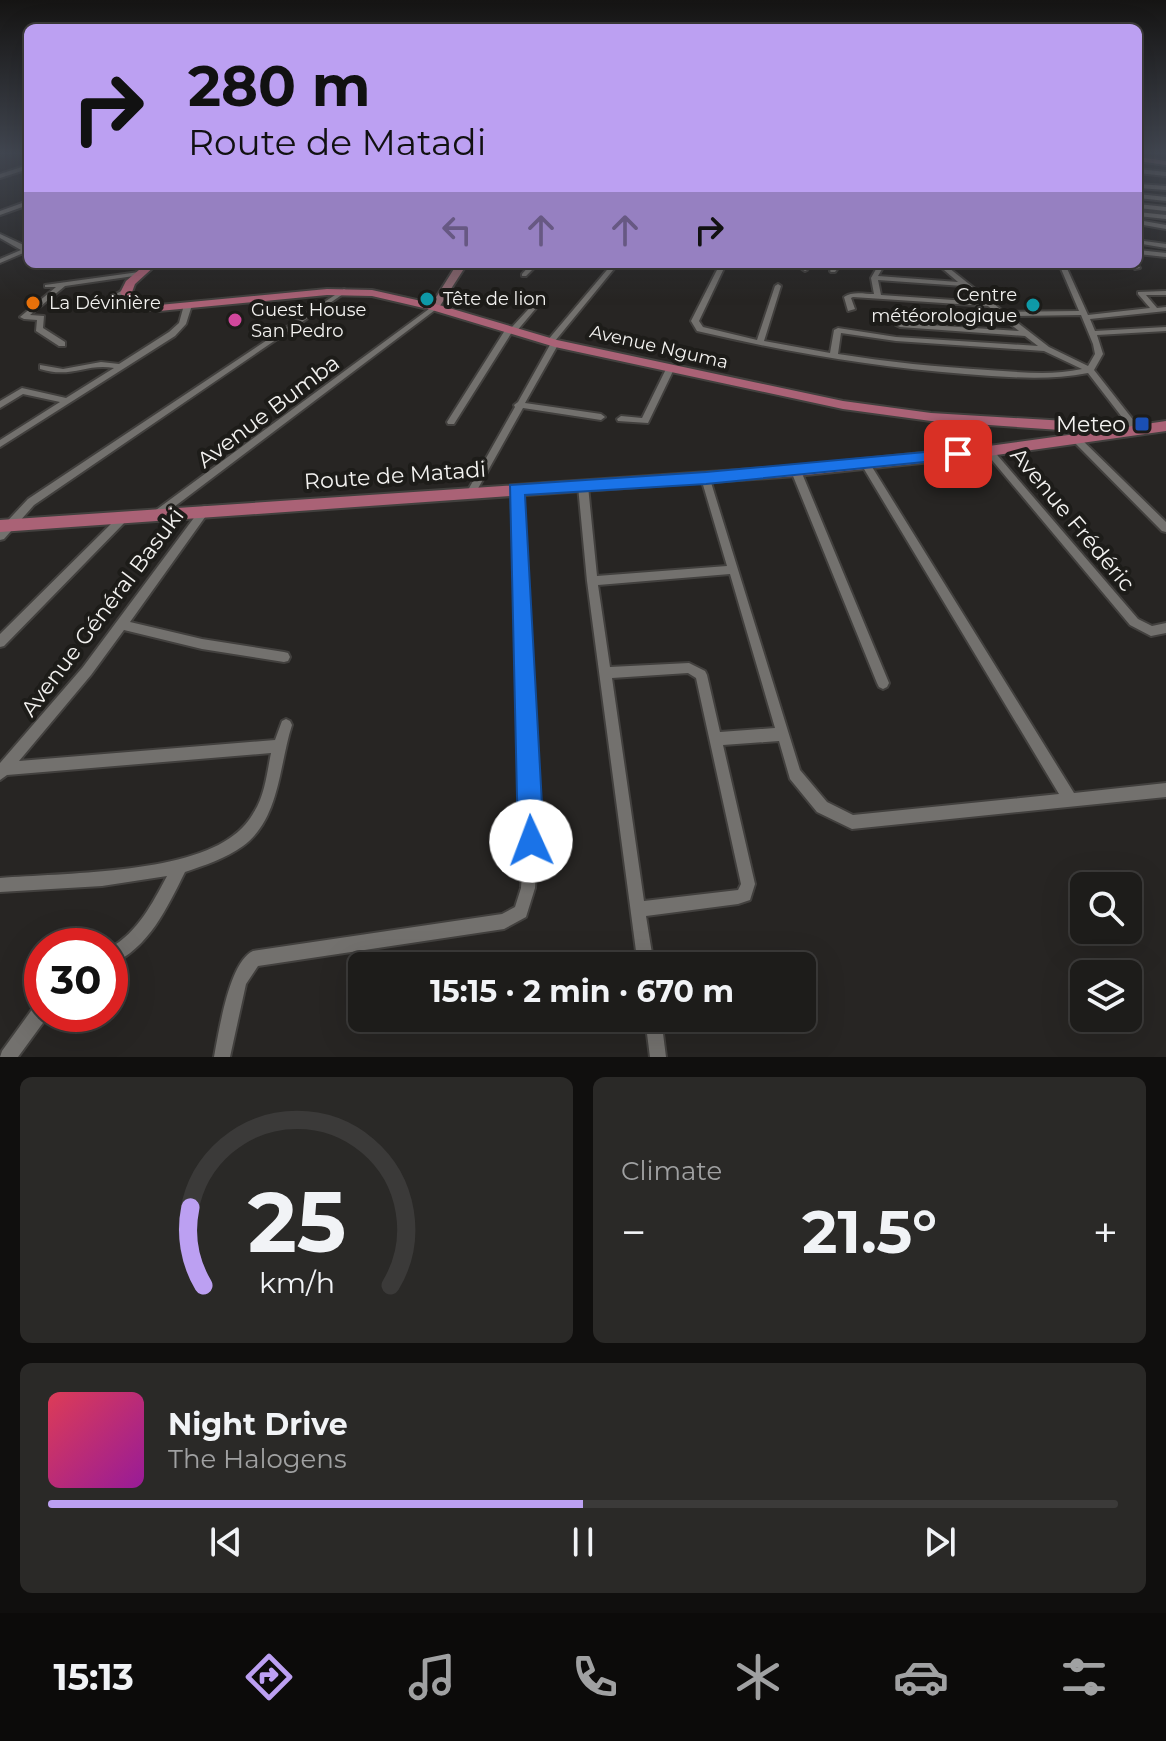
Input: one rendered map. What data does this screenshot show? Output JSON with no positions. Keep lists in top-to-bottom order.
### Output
{
  "streets": {
    "main road": ["Avenue Nguma", "Route de Matadi"],
    "street": ["Avenue Bumba", "Avenue Frédéric", "Avenue Général Basuki"]
  },
  "crossings": [
    ["Avenue Nguma", "Avenue Bumba"],
    ["Avenue Nguma", "Route de Matadi"],
    ["Avenue Bumba", "Route de Matadi"],
    ["Route de Matadi", "Avenue Frédéric"],
    ["Route de Matadi", "Avenue Général Basuki"]
  ],
  "places": {
    "other": [
      "Tête de lion",
      "La Dévinière",
      "Centre météorologique",
      "Guest House San Pedro"
    ],
    "transit": ["Meteo"]
  },
  "page": {
    "turn": ["280 m", "Route de Matadi"],
    "limit": "30",
    "trip": "15:15 · 2 min · 670 m",
    "tile": "Climate",
    "heat": ["−", "21.5°", "+"],
    "song": ["Night Drive", "The Halogens"],
    "tabs": "15:13",
    "gauge": ["25", "km/h"]
  }
}
